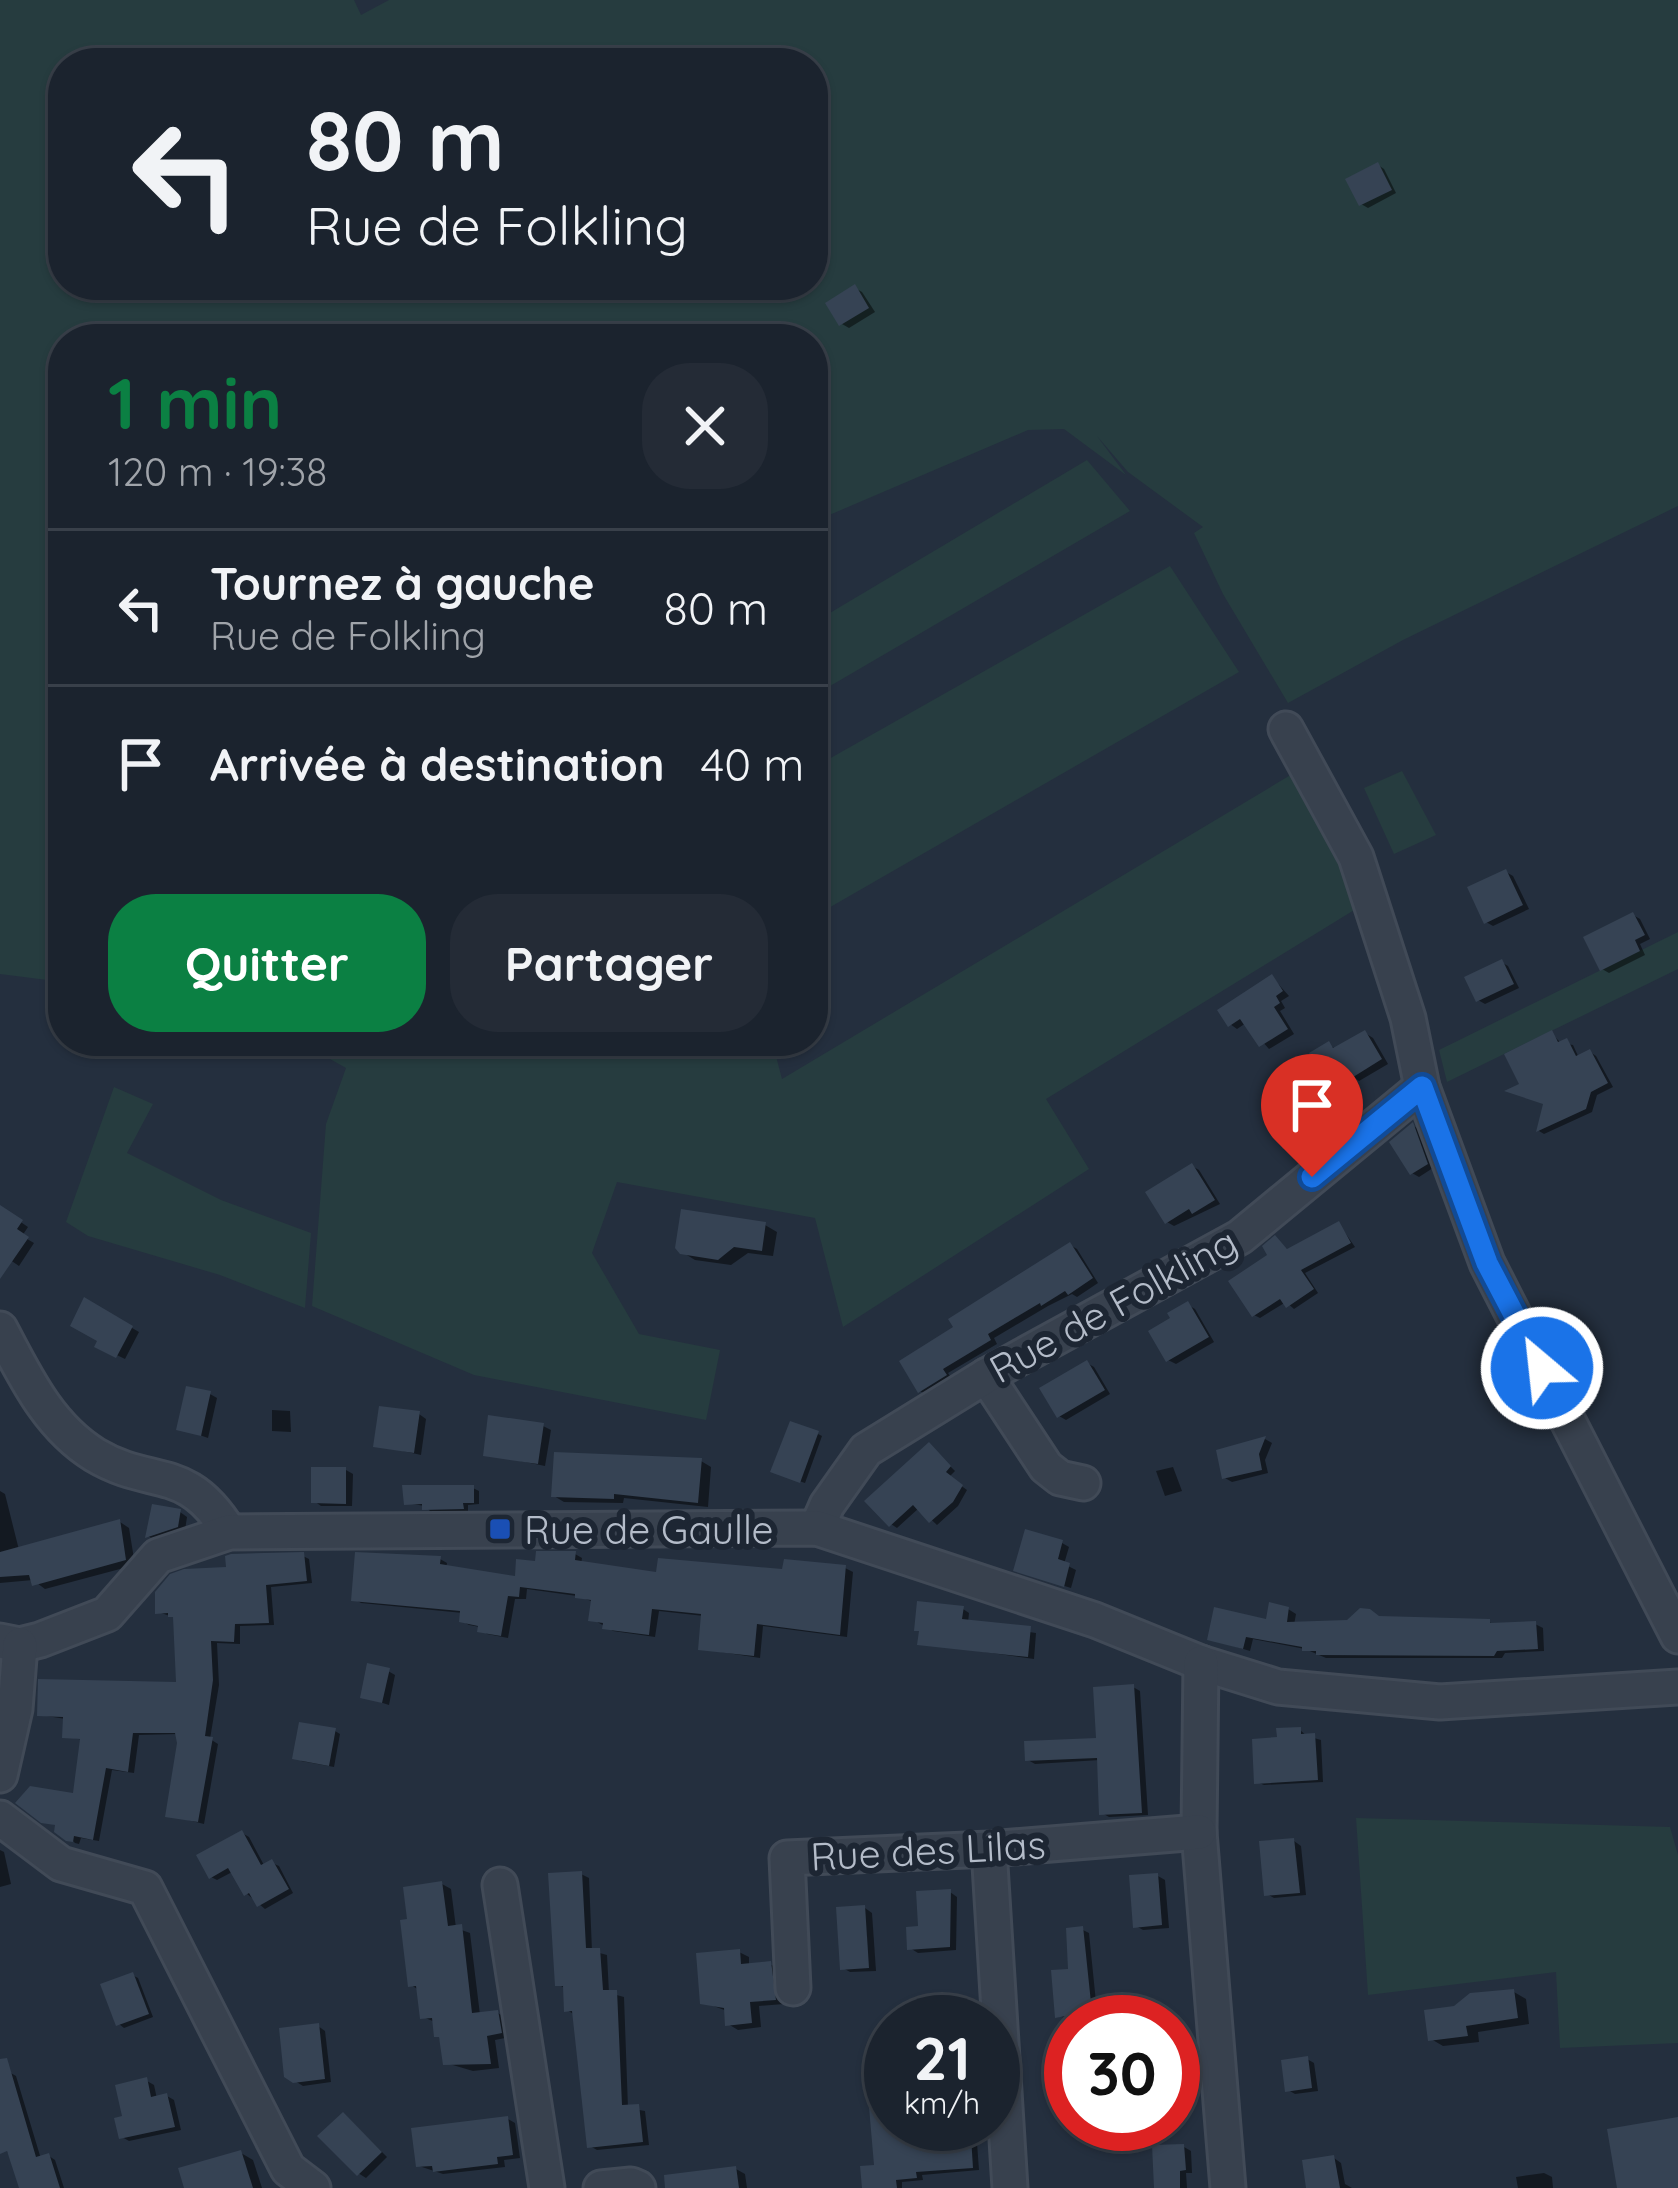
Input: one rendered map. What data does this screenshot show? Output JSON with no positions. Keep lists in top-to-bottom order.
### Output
{
  "streets": {
    "street": ["Rue de Folkling", "Rue des Lilas"]
  },
  "places": {
    "transit": ["Rue de Gaulle"]
  },
  "page": {
    "turn": ["80 m", "Rue de Folkling"],
    "heading": ["1 min", "120 m · 19:38"],
    "list": [
      {
        "name": "Tournez à gauche",
        "note": "Rue de Folkling",
        "value": "80 m"
      },
      {
        "name": "Arrivée à destination",
        "value": "40 m"
      }
    ],
    "buttons": ["Quitter", "Partager"],
    "speed": "21 km/h",
    "limit": "30"
  }
}
